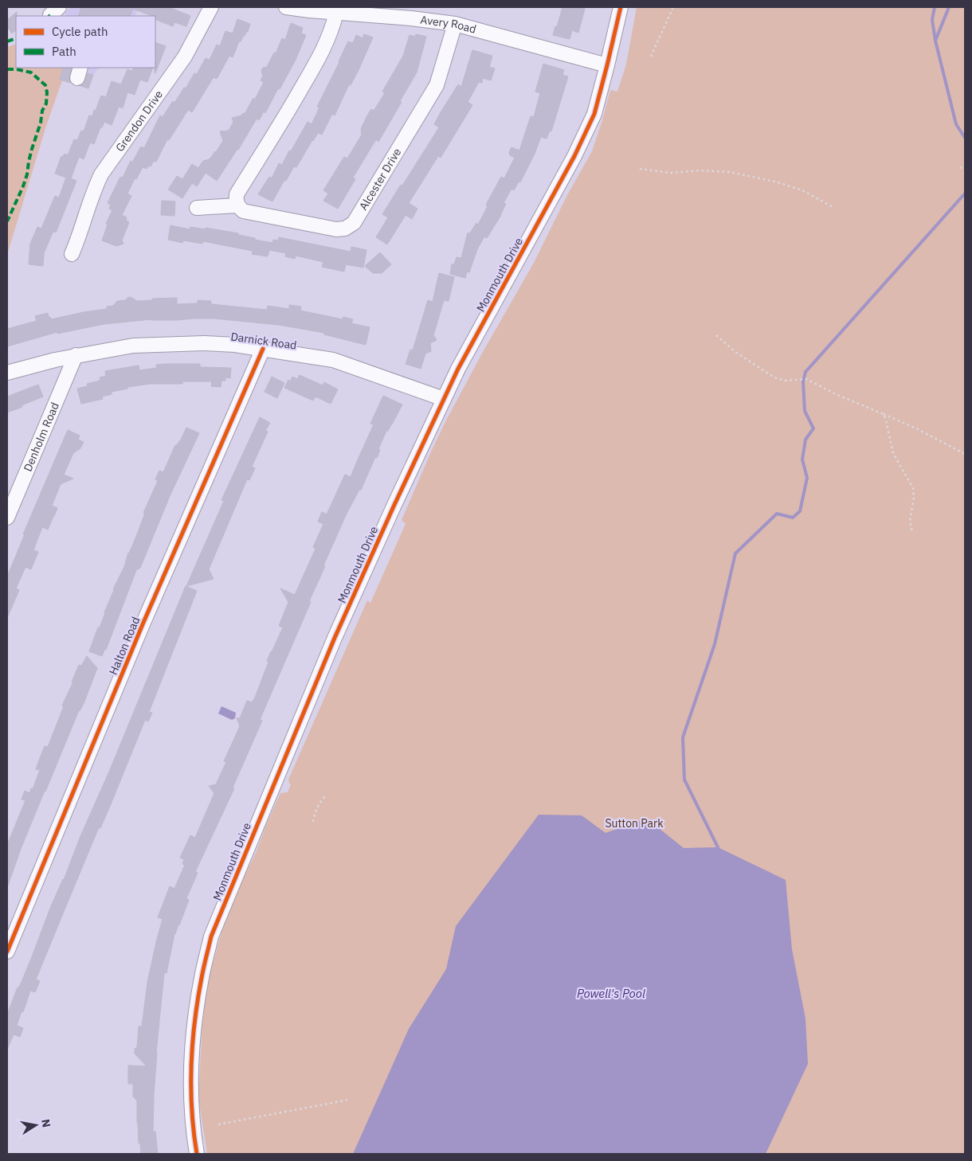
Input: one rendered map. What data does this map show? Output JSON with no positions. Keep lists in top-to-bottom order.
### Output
{
  "streets": {
    "street": [
      "Avery Road",
      "Grendon Drive",
      "Alcester Drive",
      "Monmouth Drive",
      "Darnick Road",
      "Denholm Road",
      "Halton Road"
    ]
  },
  "crossings": [
    ["Avery Road", "Alcester Drive"],
    ["Avery Road", "Monmouth Drive"],
    ["Monmouth Drive", "Darnick Road"],
    ["Darnick Road", "Denholm Road"],
    ["Darnick Road", "Halton Road"]
  ],
  "water": ["Powell's Pool"],
  "parks": ["Sutton Park"],
  "legend": ["Cycle path", "Path"],
  "north": "right"
}
